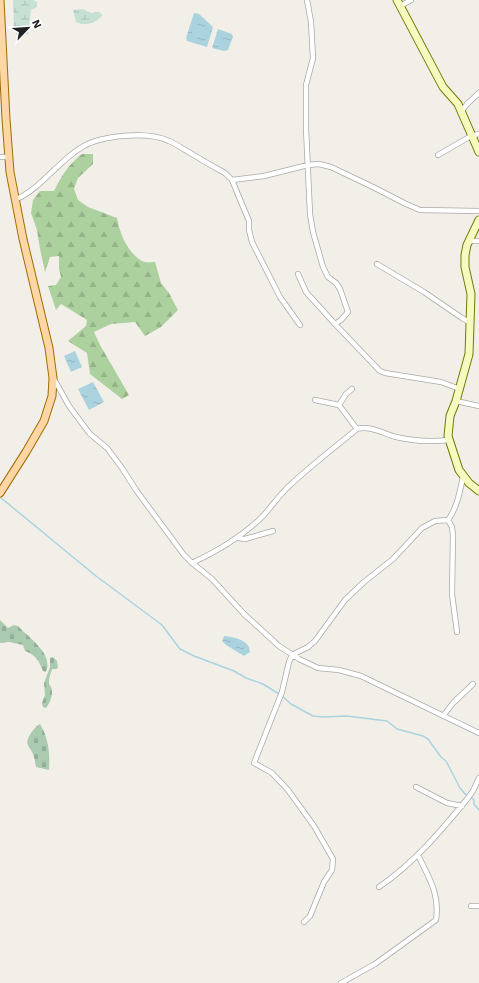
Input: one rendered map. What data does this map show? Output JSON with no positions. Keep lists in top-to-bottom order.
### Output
{
  "north": "top right"
}
